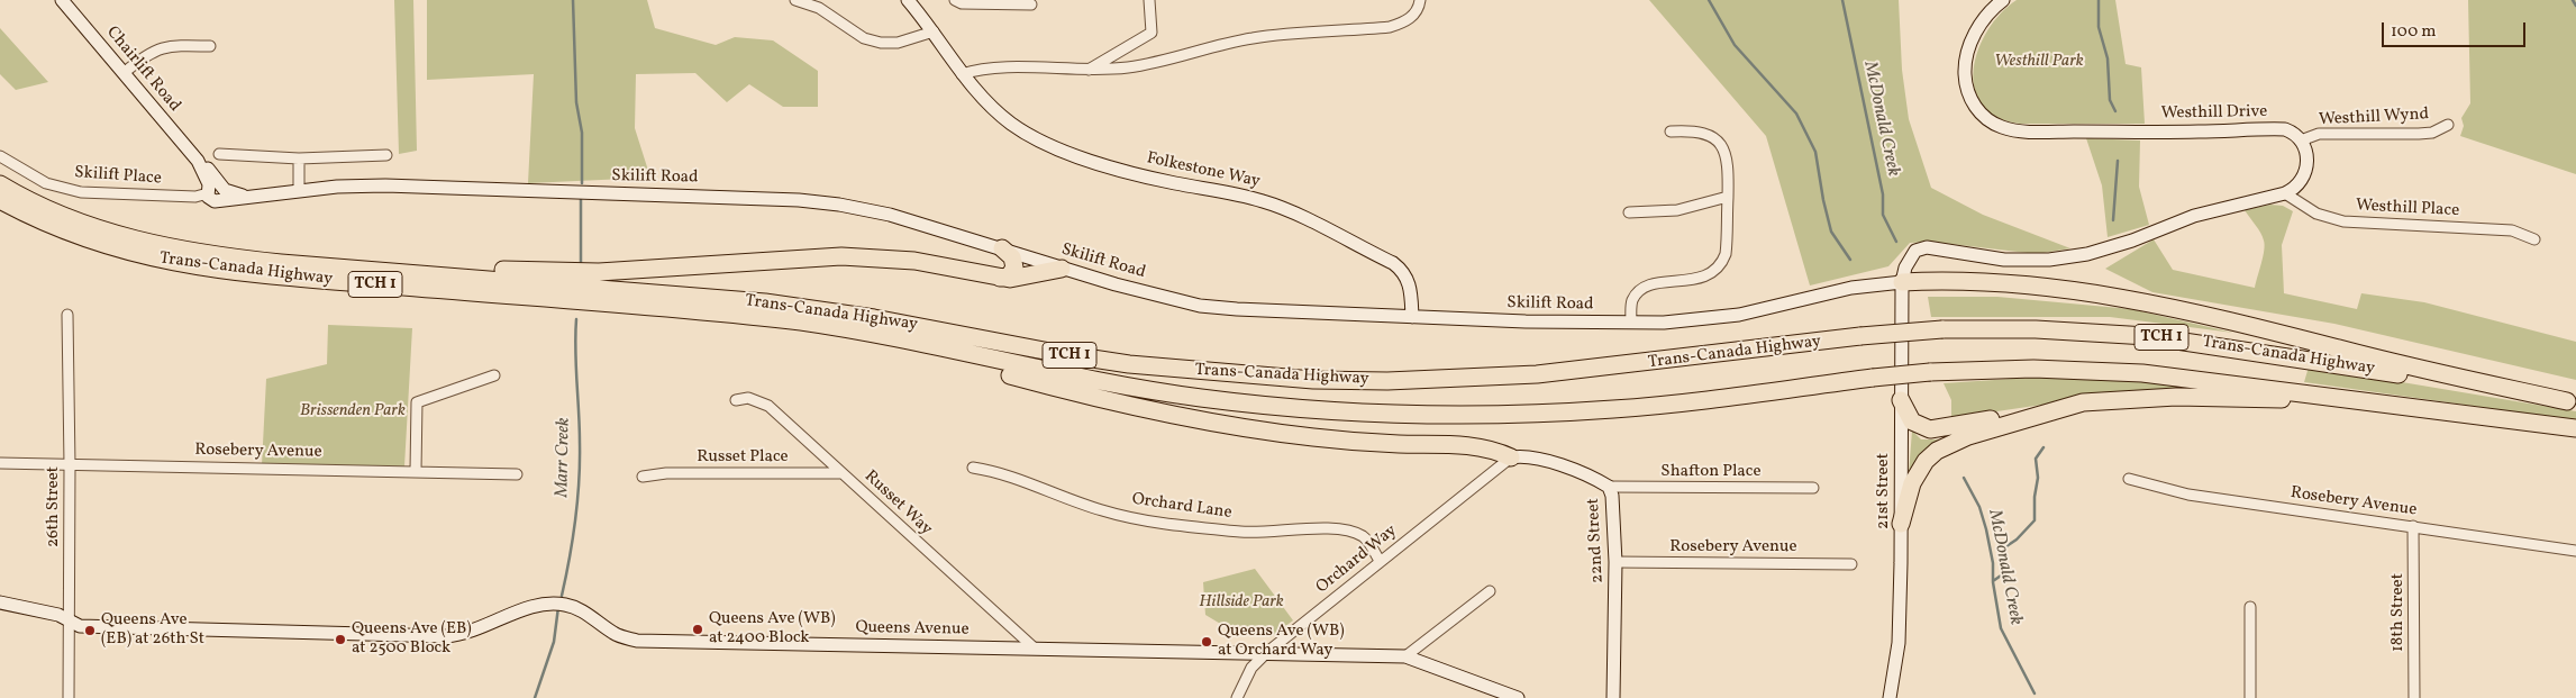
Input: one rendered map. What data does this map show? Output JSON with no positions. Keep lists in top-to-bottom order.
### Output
{
  "streets": {
    "highway": ["Trans-Canada Highway", "TCH 1"],
    "street": [
      "Chairlift Road",
      "Westhill Drive",
      "Westhill Wynd",
      "Folkestone Way",
      "Skilift Place",
      "Skilift Road",
      "Westhill Place",
      "Rosebery Avenue",
      "Russet Place",
      "Shafton Place",
      "21st Street",
      "Russet Way",
      "26th Street",
      "Orchard Lane",
      "22nd Street",
      "Orchard Way",
      "18th Street",
      "Queens Avenue"
    ]
  },
  "crossings": [
    ["Chairlift Road", "Skilift Place"],
    ["Chairlift Road", "Skilift Road"],
    ["Westhill Drive", "Westhill Wynd"],
    ["Folkestone Way", "Skilift Road"],
    ["Skilift Place", "Skilift Road"],
    ["Skilift Road", "21st Street"],
    ["Rosebery Avenue", "26th Street"],
    ["Rosebery Avenue", "22nd Street"],
    ["Rosebery Avenue", "18th Street"],
    ["Russet Place", "Russet Way"],
    ["Shafton Place", "22nd Street"],
    ["Russet Way", "Queens Avenue"],
    ["26th Street", "Queens Avenue"],
    ["Orchard Lane", "Orchard Way"],
    ["22nd Street", "Orchard Way"],
    ["Orchard Way", "Queens Avenue"]
  ],
  "water": ["McDonald Creek", "Marr Creek"],
  "parks": ["Westhill Park", "Brissenden Park", "Hillside Park"],
  "places": [
    "Queens Ave (WB) at 2400 Block",
    "Queens Ave (EB) at 26th St",
    "Queens Ave (EB) at 2500 Block",
    "Queens Ave (WB) at Orchard Way"
  ],
  "scale_bar": "100 m"
}
